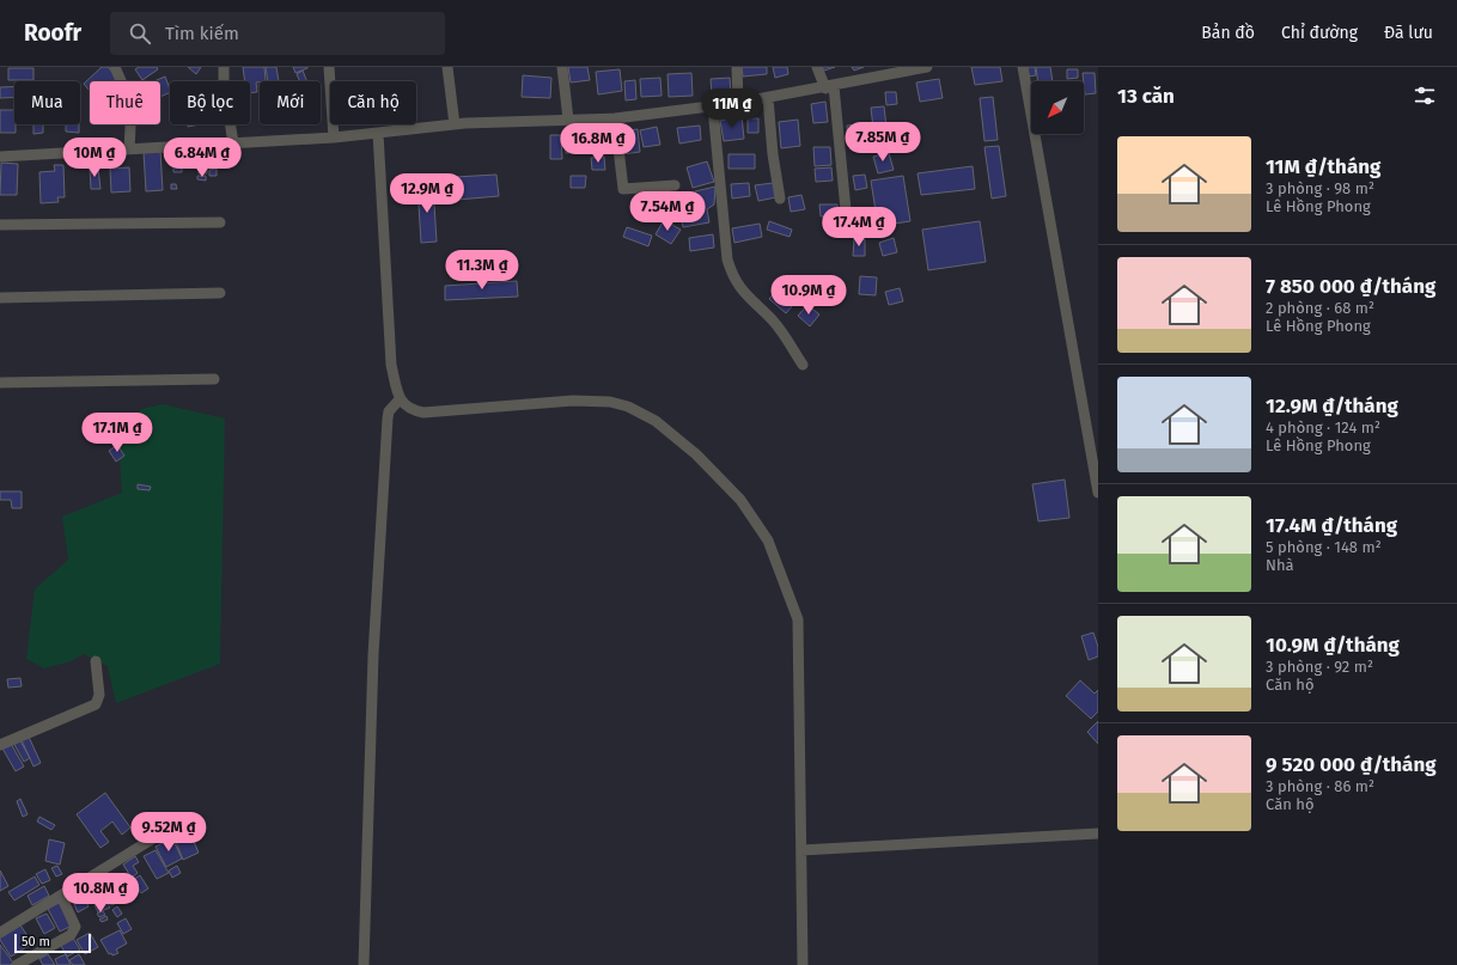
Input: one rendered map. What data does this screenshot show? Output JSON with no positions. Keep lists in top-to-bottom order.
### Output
{
  "scale_bar": "50 m",
  "north": "bottom left",
  "page": {
    "header": "Roofr",
    "search": "Tìm kiếm",
    "nav": ["Bản đồ", "Chỉ đường", "Đã lưu"],
    "heading": "13 căn",
    "chip": [
      "Mua",
      "Thuê",
      "Bộ lọc",
      "Mới",
      "Căn hộ"
    ],
    "price": [
      "11M ₫",
      "7.85M ₫",
      "16.8M ₫",
      "10M ₫",
      "6.84M ₫",
      "12.9M ₫",
      "7.54M ₫",
      "17.4M ₫",
      "11.3M ₫",
      "10.9M ₫",
      "17.1M ₫",
      "9.52M ₫",
      "10.8M ₫"
    ],
    "list": [
      {
        "name": "11M ₫/tháng",
        "note": "3 phòng · 98 m² · Lê Hồng Phong"
      },
      {
        "name": "7 850 000 ₫/tháng",
        "note": "2 phòng · 68 m² · Lê Hồng Phong"
      },
      {
        "name": "12.9M ₫/tháng",
        "note": "4 phòng · 124 m² · Lê Hồng Phong"
      },
      {
        "name": "17.4M ₫/tháng",
        "note": "5 phòng · 148 m² · Nhà"
      },
      {
        "name": "10.9M ₫/tháng",
        "note": "3 phòng · 92 m² · Căn hộ"
      },
      {
        "name": "9 520 000 ₫/tháng",
        "note": "3 phòng · 86 m² · Căn hộ"
      }
    ],
    "scale": "50 m"
  }
}
